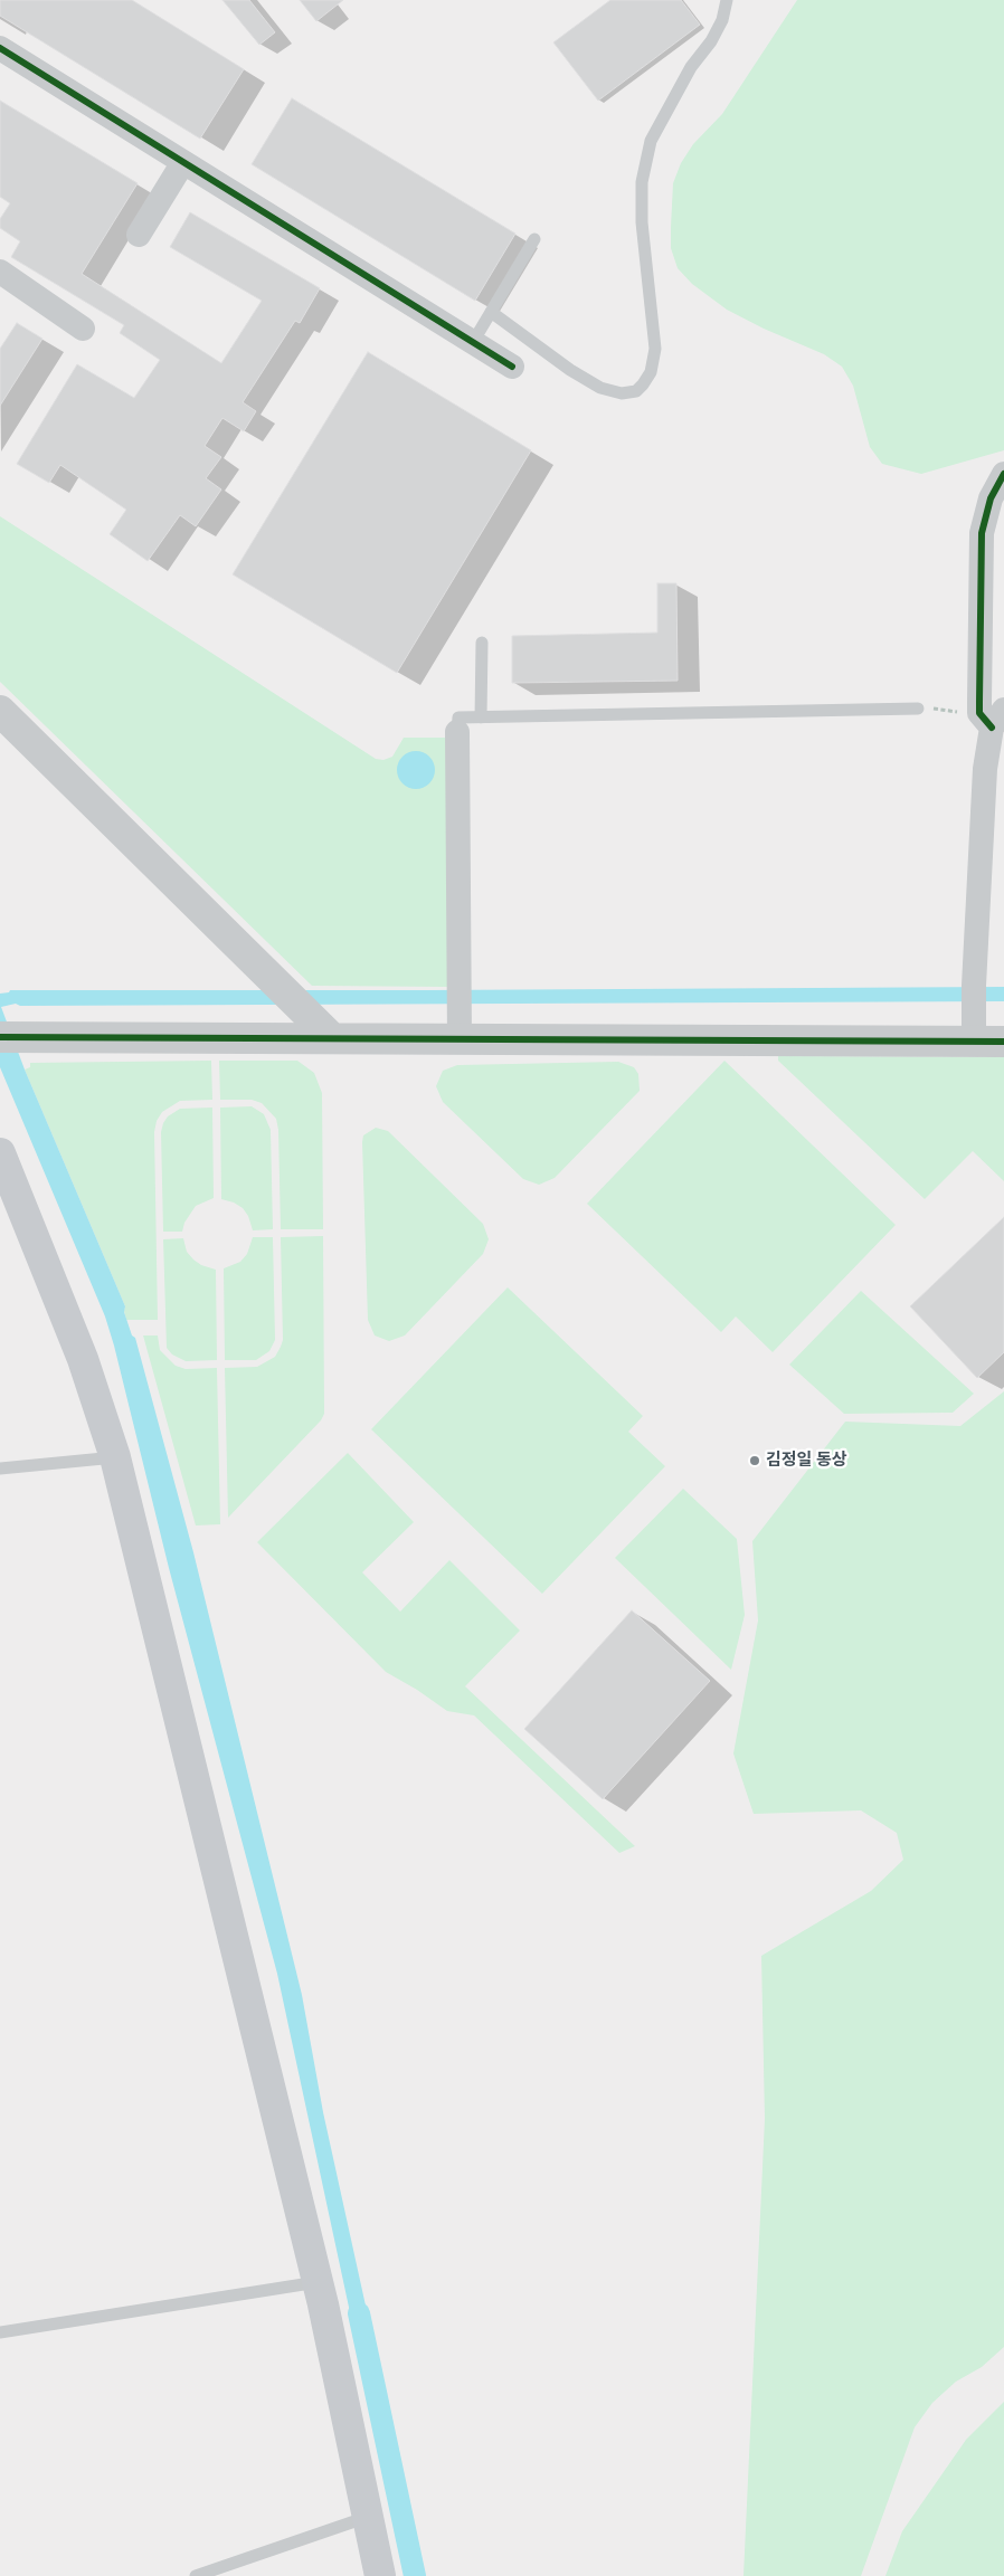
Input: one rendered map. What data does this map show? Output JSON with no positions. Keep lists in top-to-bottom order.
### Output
{
  "places": ["김정일 동상"]
}
